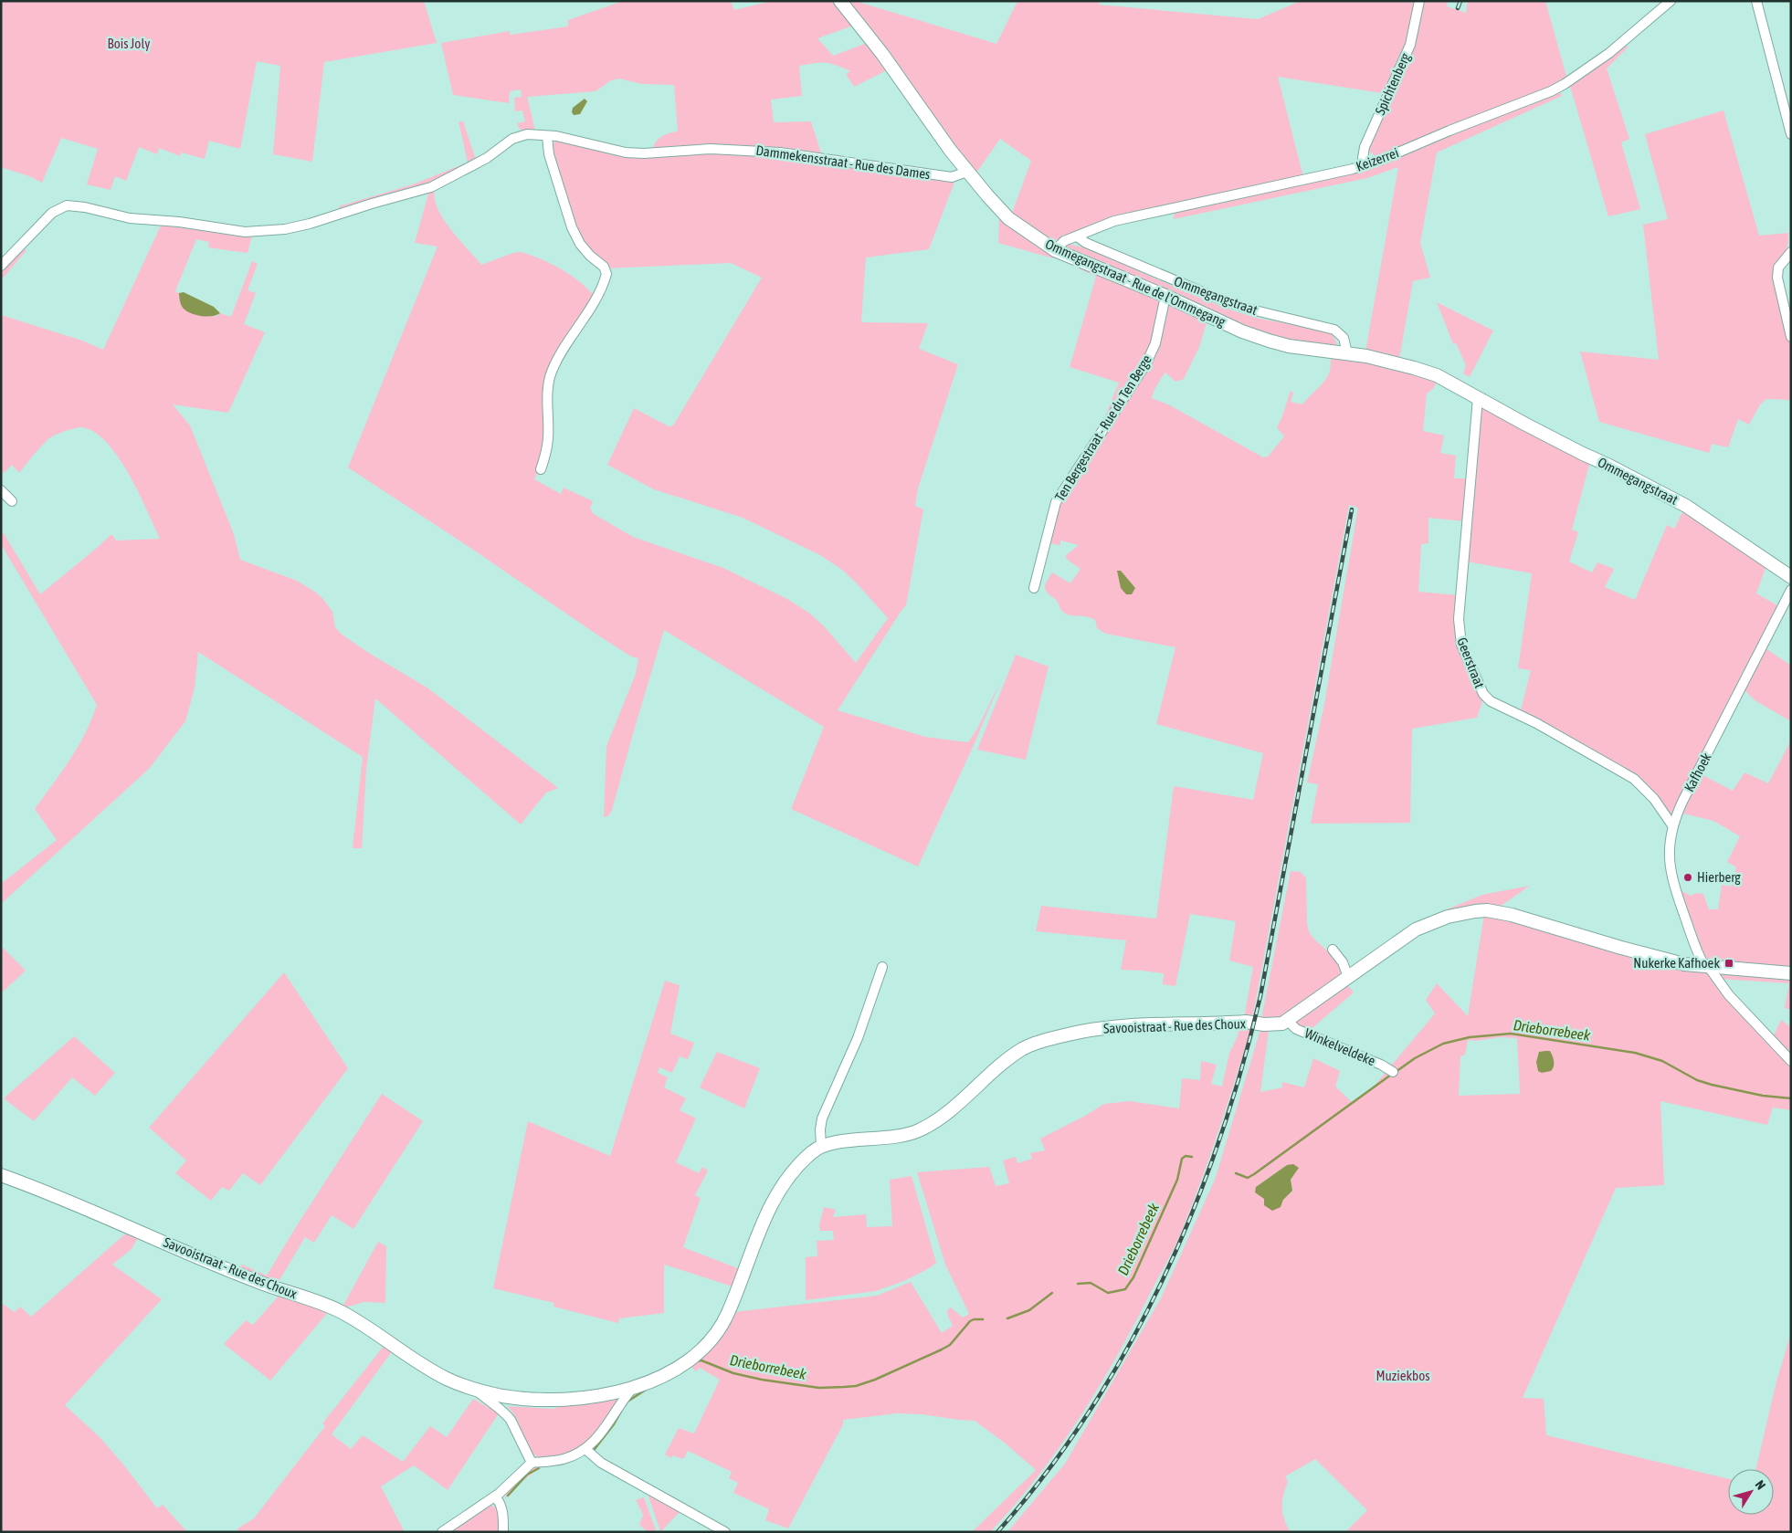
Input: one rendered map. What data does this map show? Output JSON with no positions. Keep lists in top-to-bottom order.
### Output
{
  "streets": {
    "main road": ["Ommegangstraat - Rue de l'Ommegang", "Ommegangstraat", "Savooistraat - Rue des Choux"],
    "street": [
      "Spichtenberg",
      "Keizerrei",
      "Dammekensstraat - Rue des Dames",
      "Ten Bergestraat - Rue du Ten Berge",
      "Geerstraat",
      "Kafhoek",
      "Winkelveldeke"
    ]
  },
  "crossings": [
    ["Spichtenberg", "Keizerrei"],
    ["Keizerrei", "Ommegangstraat - Rue de l'Ommegang"],
    ["Keizerrei", "Ommegangstraat"],
    ["Dammekensstraat - Rue des Dames", "Ommegangstraat - Rue de l'Ommegang"],
    ["Ommegangstraat - Rue de l'Ommegang", "Ommegangstraat"],
    ["Ommegangstraat - Rue de l'Ommegang", "Ten Bergestraat - Rue du Ten Berge"],
    ["Ommegangstraat - Rue de l'Ommegang", "Geerstraat"],
    ["Ommegangstraat", "Geerstraat"],
    ["Geerstraat", "Kafhoek"],
    ["Kafhoek", "Savooistraat - Rue des Choux"],
    ["Savooistraat - Rue des Choux", "Winkelveldeke"]
  ],
  "water": ["Drieborrebeek"],
  "parks": ["Bois Joly", "Muziekbos"],
  "places": {
    "other": ["Hierberg"],
    "transit": ["Nukerke Kafhoek"]
  },
  "north": "top right"
}
